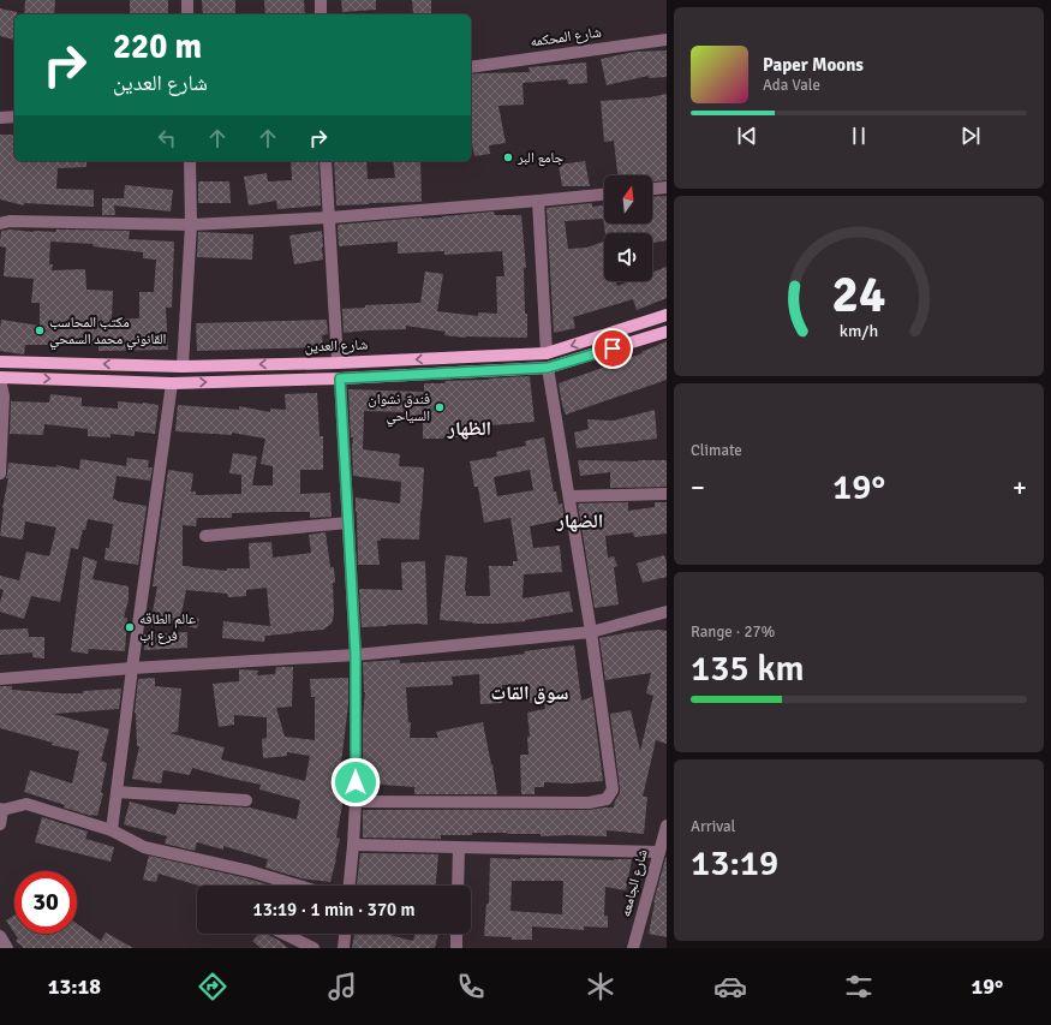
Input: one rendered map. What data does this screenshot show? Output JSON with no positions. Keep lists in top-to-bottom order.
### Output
{
  "streets": {
    "main road": ["شارع العدين"],
    "street": ["شارع المحكمه", "شارع الجامعه"]
  },
  "districts": ["الظهار", "الضهار", "سوق القات"],
  "places": [
    "جامع البر",
    "مكتب المحاسب القانوني محمد السمحي",
    "فندق نشوان السياحي",
    "عالم الطاقه فرع إب"
  ],
  "north": "top",
  "page": {
    "turn": ["220 m", "شارع العدين"],
    "song": ["Paper Moons", "Ada Vale"],
    "tile": [
      "Climate",
      ["Range · 27%", "135 km"],
      ["Arrival", "13:19"]
    ],
    "heat": ["−", "19°", "+"],
    "limit": "30",
    "trip": "13:19 · 1 min · 370 m",
    "tabs": ["13:18", "19°"],
    "gauge": ["24", "km/h"]
  }
}
